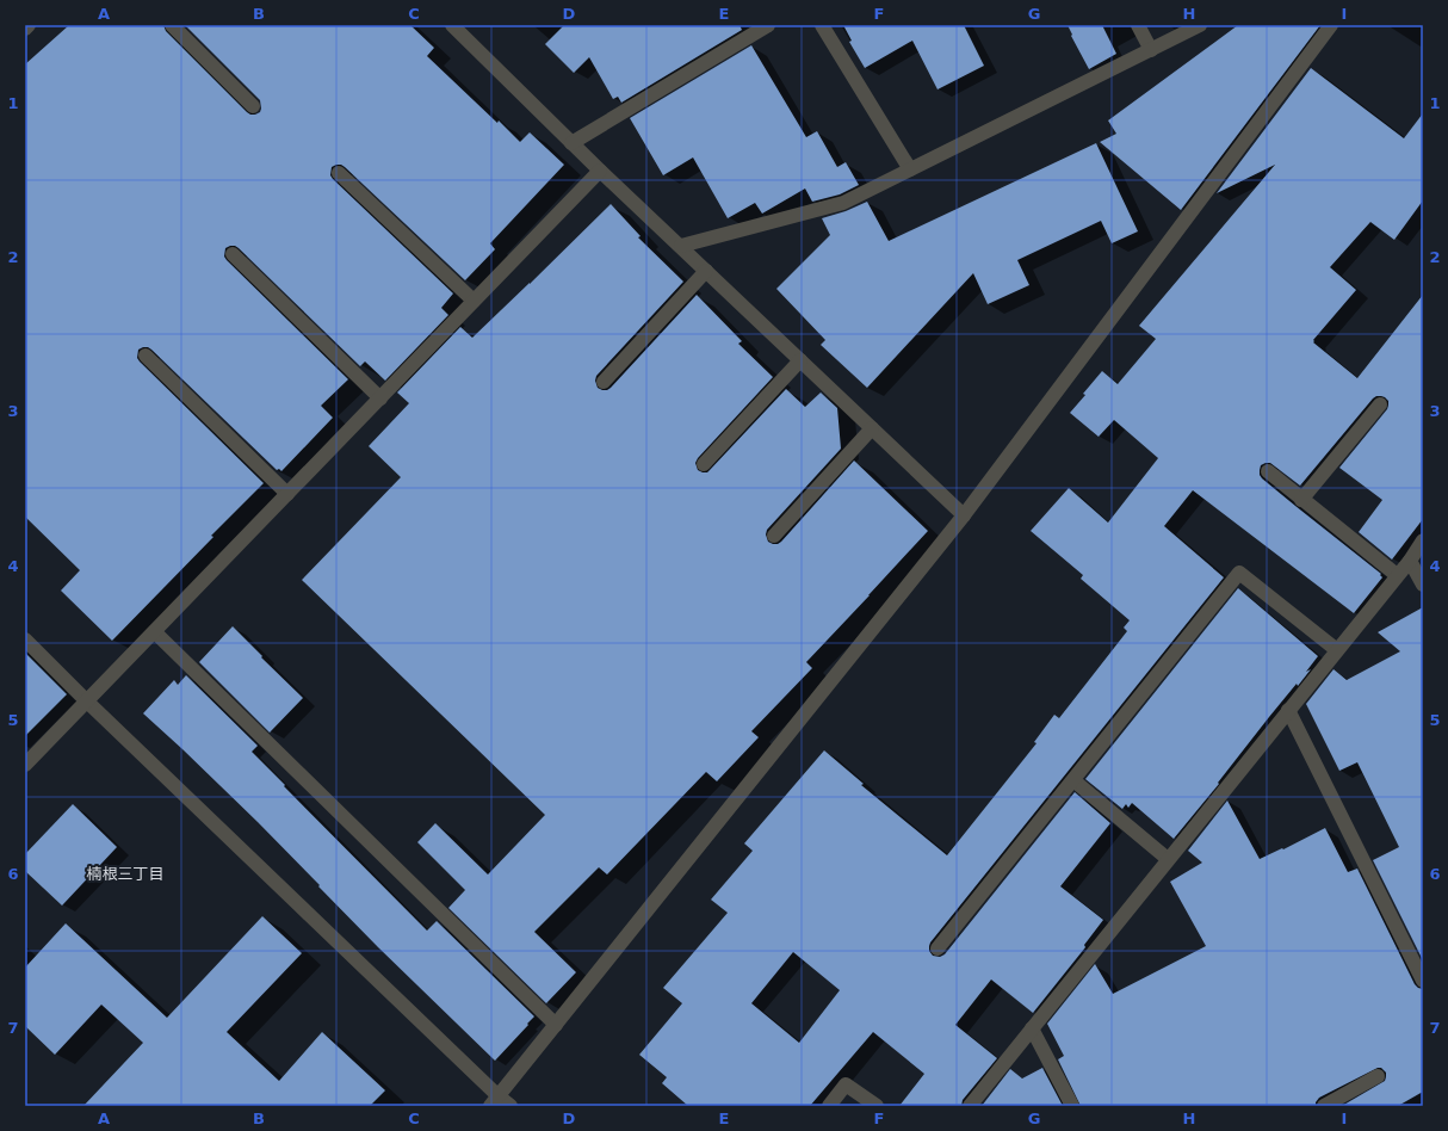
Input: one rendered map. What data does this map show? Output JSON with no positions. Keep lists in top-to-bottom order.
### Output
{
  "districts": ["楠根三丁目"],
  "grid": {
    "columns": [
      "A",
      "B",
      "C",
      "D",
      "E",
      "F",
      "G",
      "H",
      "I"
    ],
    "rows": [
      "1",
      "2",
      "3",
      "4",
      "5",
      "6",
      "7"
    ]
  }
}
